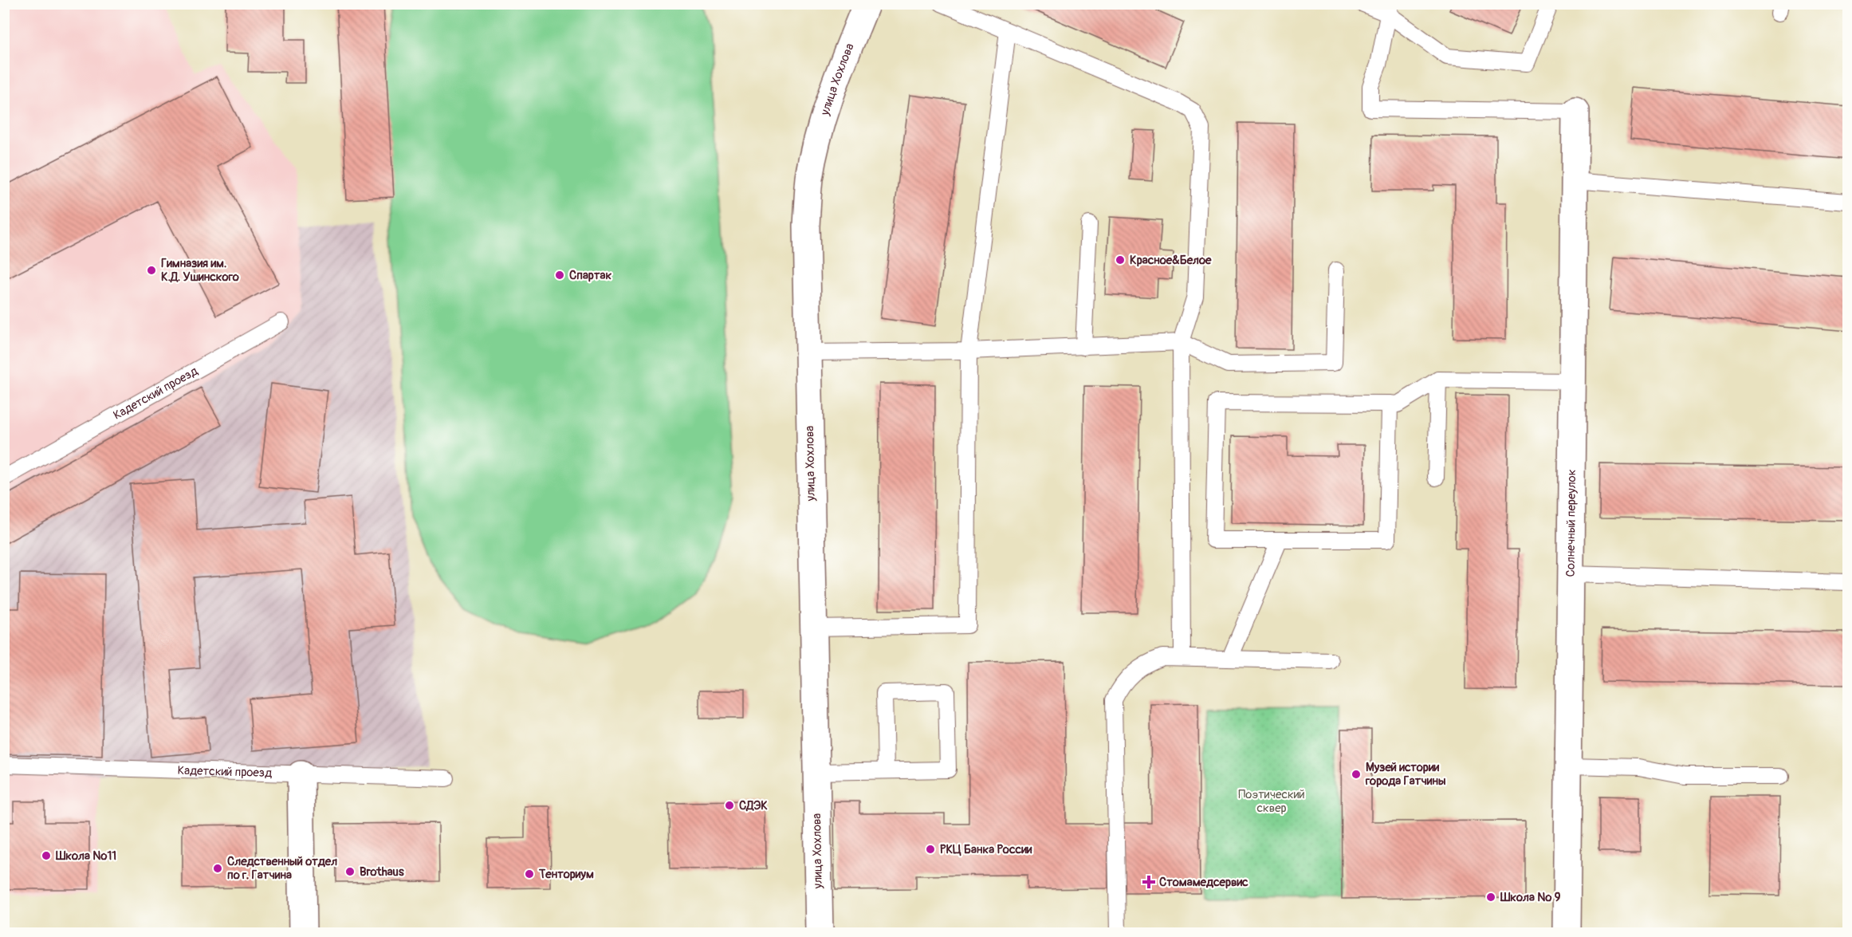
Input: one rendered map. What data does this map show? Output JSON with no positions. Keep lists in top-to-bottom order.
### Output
{
  "streets": {
    "street": ["улица Хохлова", "Солнечный переулок"],
    "lane": ["Кадетский проезд"]
  },
  "parks": ["Поэтический сквер"],
  "places": {
    "other": [
      "Красное&Белое",
      "Гимназия им. К.Д. Ушинского",
      "Спартак",
      "Музей истории города Гатчины",
      "СДЭК",
      "РКЦ Банка России",
      "Школа №11",
      "Следственный отдел по г. Гатчина",
      "Brothaus",
      "Тенториум",
      "Школа № 9"
    ],
    "health": ["Стомамедсервис"]
  }
}
